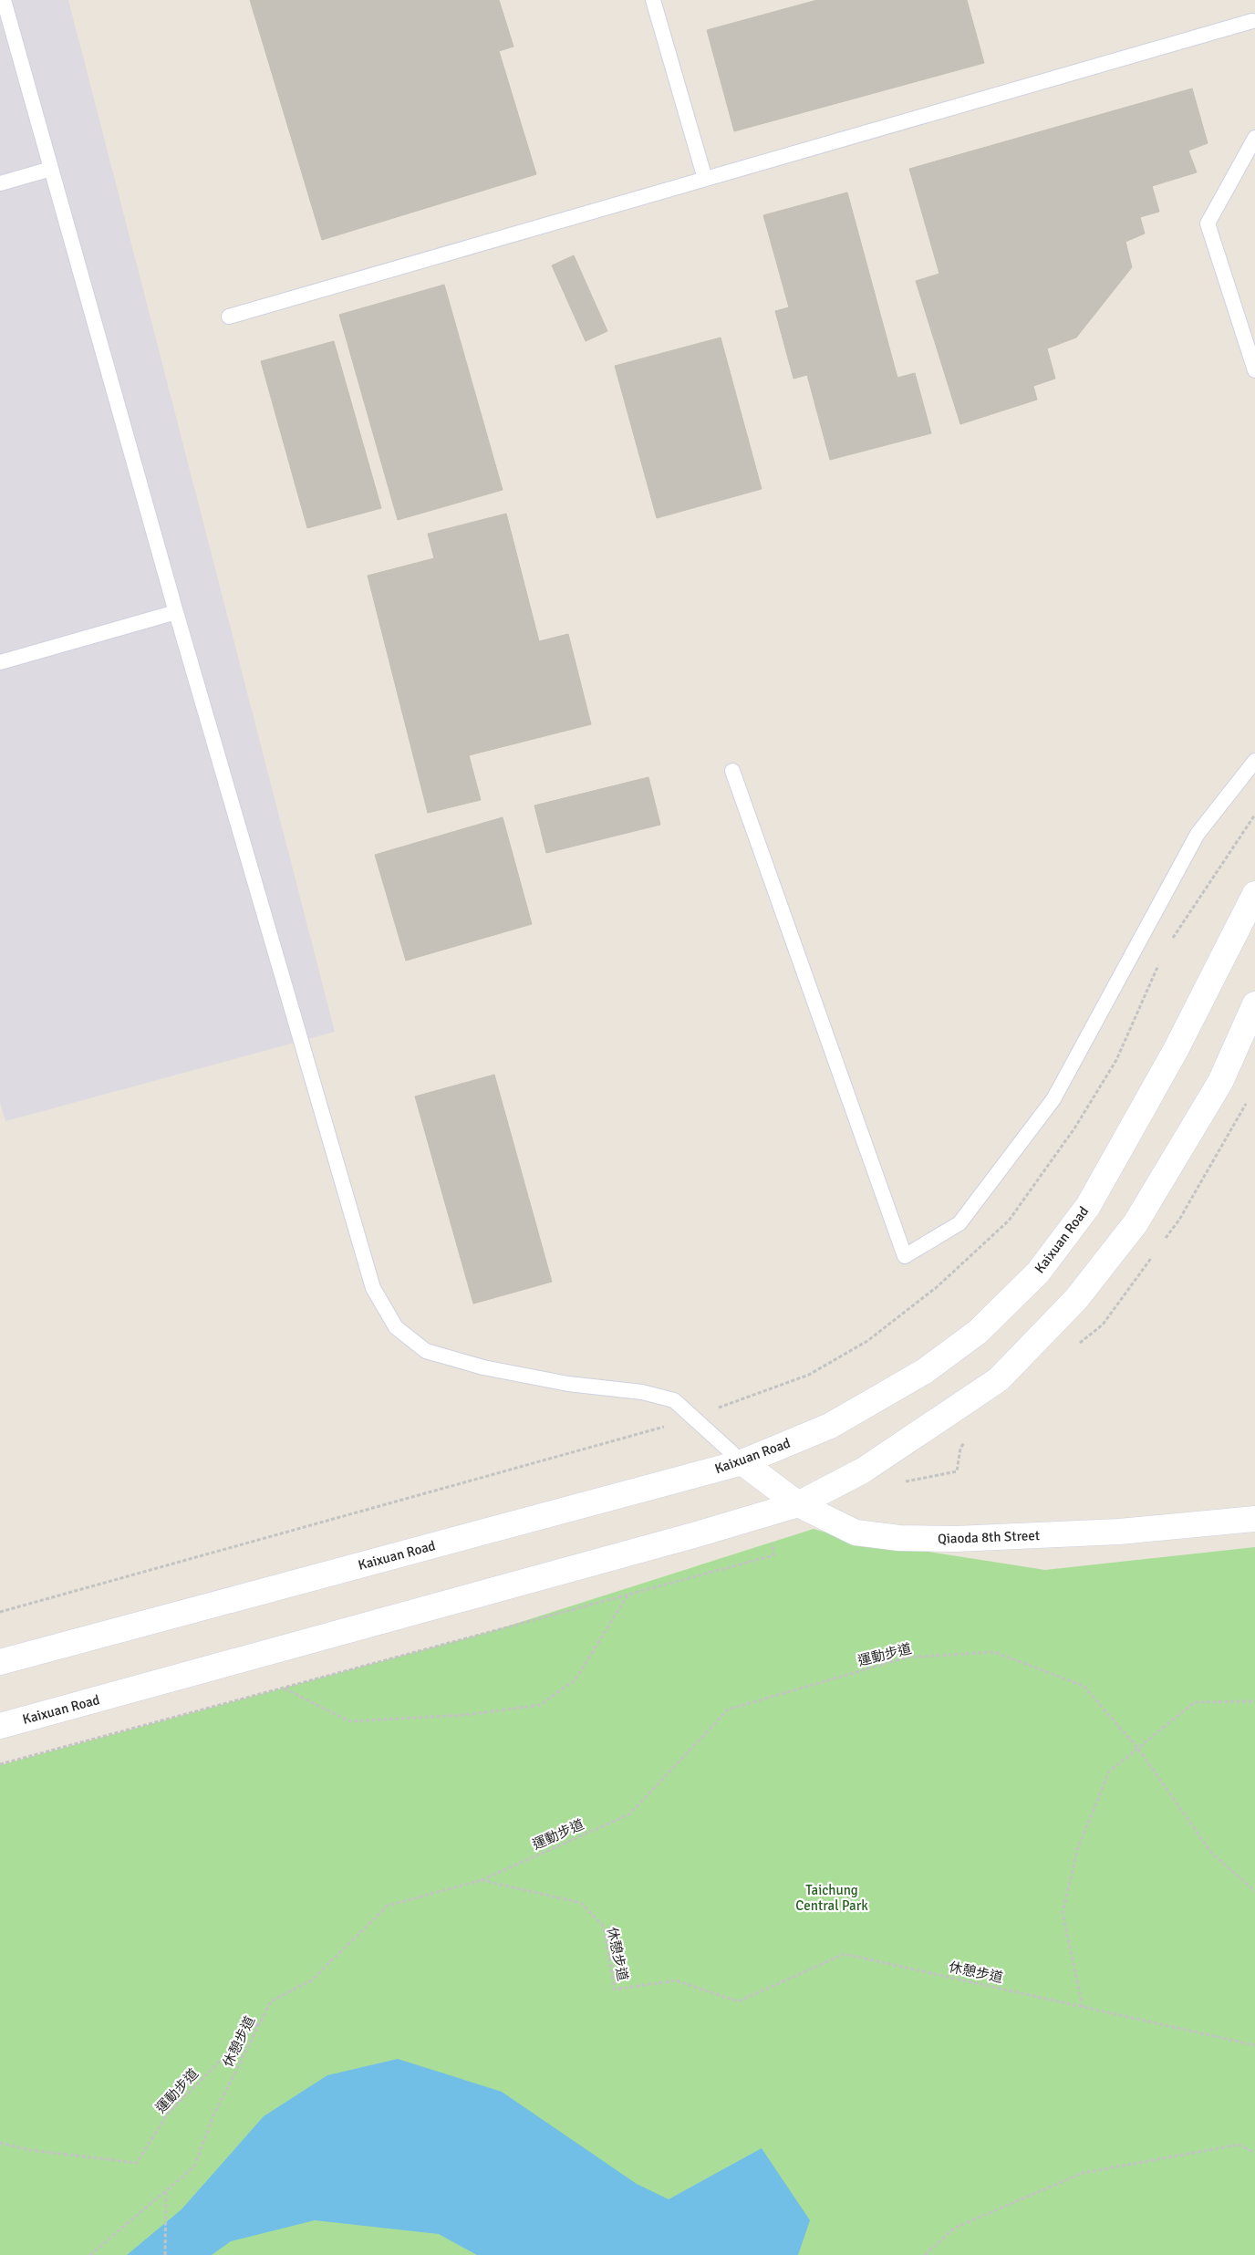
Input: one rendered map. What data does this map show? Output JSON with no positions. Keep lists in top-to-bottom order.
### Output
{
  "streets": {
    "street": ["Kaixuan Road", "Qiaoda 8th Street"],
    "path": ["運動步道", "休憩步道"]
  },
  "crossings": [
    ["Kaixuan Road", "Qiaoda 8th Street"],
    ["運動步道", "休憩步道"]
  ],
  "parks": ["Taichung Central Park"]
}
